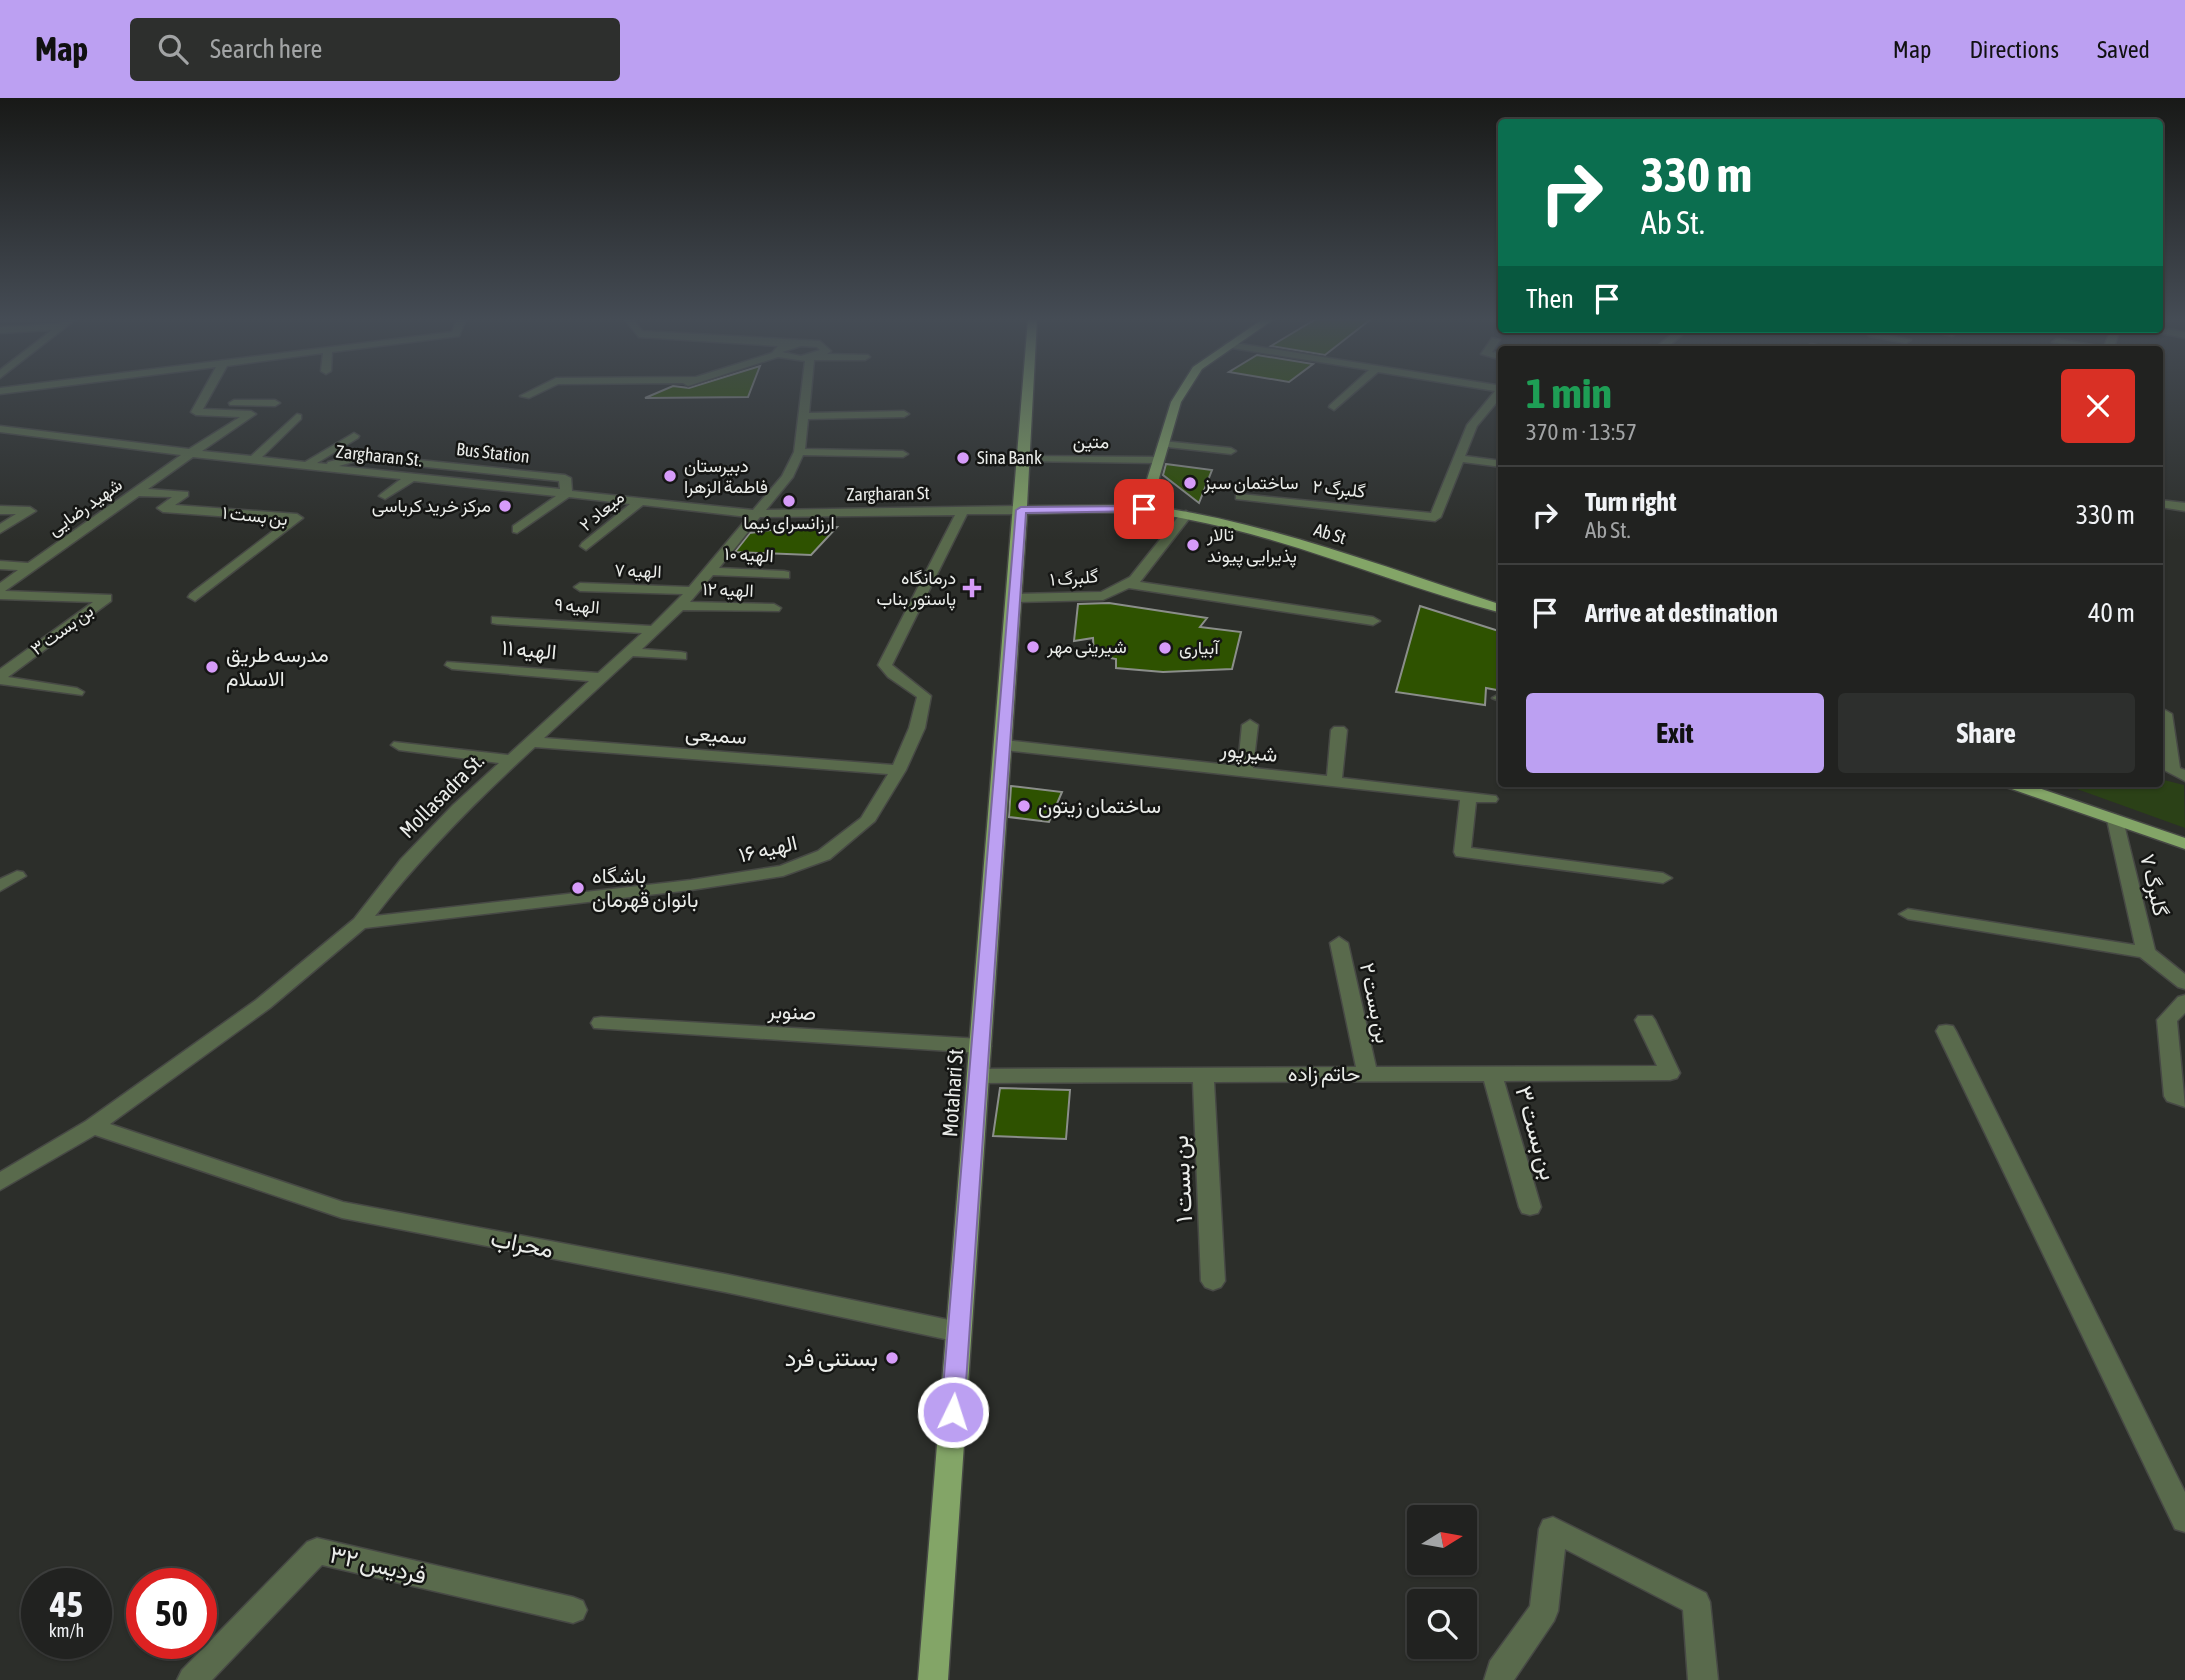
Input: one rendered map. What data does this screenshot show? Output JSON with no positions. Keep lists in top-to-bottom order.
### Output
{
  "streets": {
    "main road": ["Ab St", "Motahari St"],
    "street": [
      "متین",
      "Bus Station",
      "Zargharan St.",
      "گلبرگ ۲",
      "Zargharan St",
      "شهید رضایی",
      "میعاد ۲",
      "بن بست ۱",
      "الهیه ۱۰",
      "الهیه ۷",
      "گلبرگ ۱",
      "الهیه ۱۲",
      "الهیه ۹",
      "بن بست ۳",
      "الهیه ۱۱",
      "سمیعی",
      "شیرپور",
      "Mollasadra St.",
      "الهیه ۱۶",
      "گلبرگ ۷",
      "بن بست ۲",
      "صنوبر",
      "حاتم زاده",
      "محراب",
      "فردیس ۳۲"
    ]
  },
  "crossings": [
    ["متین", "Motahari St"],
    ["Bus Station", "Zargharan St."],
    ["Zargharan St.", "Zargharan St"],
    ["Zargharan St.", "شهید رضایی"],
    ["Zargharan St.", "میعاد ۲"],
    ["Zargharan St.", "Mollasadra St."],
    ["Zargharan St", "Ab St"],
    ["Zargharan St", "Mollasadra St."],
    ["Zargharan St", "الهیه ۱۶"],
    ["Zargharan St", "Motahari St"],
    ["شهید رضایی", "بن بست ۱"],
    ["بن بست ۱", "حاتم زاده"],
    ["Ab St", "گلبرگ ۱"],
    ["Ab St", "Motahari St"],
    ["الهیه ۱۰", "Mollasadra St."],
    ["الهیه ۷", "Mollasadra St."],
    ["گلبرگ ۱", "Motahari St"],
    ["الهیه ۱۲", "Mollasadra St."],
    ["الهیه ۹", "Mollasadra St."],
    ["بن بست ۳", "حاتم زاده"],
    ["الهیه ۱۱", "Mollasadra St."],
    ["سمیعی", "Mollasadra St."],
    ["سمیعی", "الهیه ۱۶"],
    ["شیرپور", "Motahari St"],
    ["Mollasadra St.", "الهیه ۱۶"],
    ["Mollasadra St.", "محراب"],
    ["بن بست ۲", "حاتم زاده"],
    ["صنوبر", "Motahari St"],
    ["حاتم زاده", "Motahari St"],
    ["Motahari St", "محراب"]
  ],
  "places": {
    "other": [
      "Sina Bank",
      "دبیرستان فاطمة الزهرا",
      "ساختمان سبز",
      "ارزانسرای نیما",
      "مرکز خرید کرباسی",
      "تالار پذیرایی پیوند",
      "شیرینی مهر",
      "آبیاری",
      "مدرسه طریق الاسلام",
      "ساختمان زیتون",
      "باشگاه بانوان قهرمان",
      "بستنی فرد"
    ],
    "health": ["درمانگاه پاستور بناب"]
  },
  "north": "right",
  "page": {
    "header": "Map",
    "search": "Search here",
    "nav": ["Map", "Directions", "Saved"],
    "turn": ["330 m", "Ab St."],
    "then": "Then",
    "heading": ["1 min", "370 m · 13:57"],
    "list": [
      {
        "name": "Turn right",
        "note": "Ab St.",
        "value": "330 m"
      },
      {
        "name": "Arrive at destination",
        "value": "40 m"
      }
    ],
    "buttons": ["Exit", "Share"],
    "speed": "45 km/h",
    "limit": "50"
  }
}
